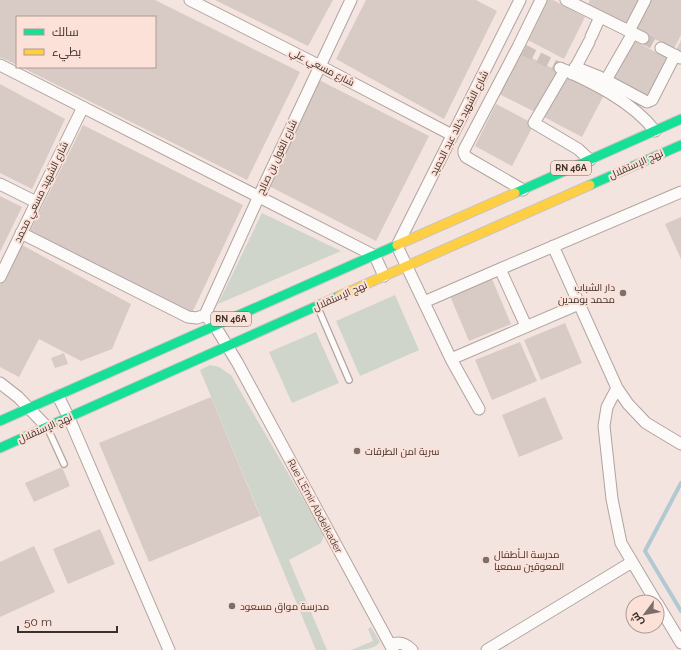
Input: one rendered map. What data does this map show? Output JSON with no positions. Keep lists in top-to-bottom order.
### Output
{
  "streets": {
    "main road": ["نهج الإستقلال", "RN 46A"],
    "street": [
      "شارع مسعي علي",
      "شارع الشهيد خالد عبد الحميد",
      "شارع الغول بن صالح",
      "شارع الشهيد مسعي محمد",
      "Rue L'Emir Abdelkader"
    ]
  },
  "crossings": [
    ["شارع مسعي علي", "شارع الشهيد خالد عبد الحميد"],
    ["شارع مسعي علي", "شارع الغول بن صالح"],
    ["شارع الشهيد خالد عبد الحميد", "RN 46A"],
    ["شارع الغول بن صالح", "Rue L'Emir Abdelkader"],
    ["نهج الإستقلال", "Rue L'Emir Abdelkader"],
    ["RN 46A", "Rue L'Emir Abdelkader"]
  ],
  "places": [
    "دار الشباب محمد بومدين",
    "سرية امن الطرقات",
    "مدرسة الـأطفال المعوقين سمعيا",
    "مدرسة مواق مسعود"
  ],
  "legend": ["سالك", "بطيء"],
  "scale_bar": "50 m",
  "north": "bottom left"
}
